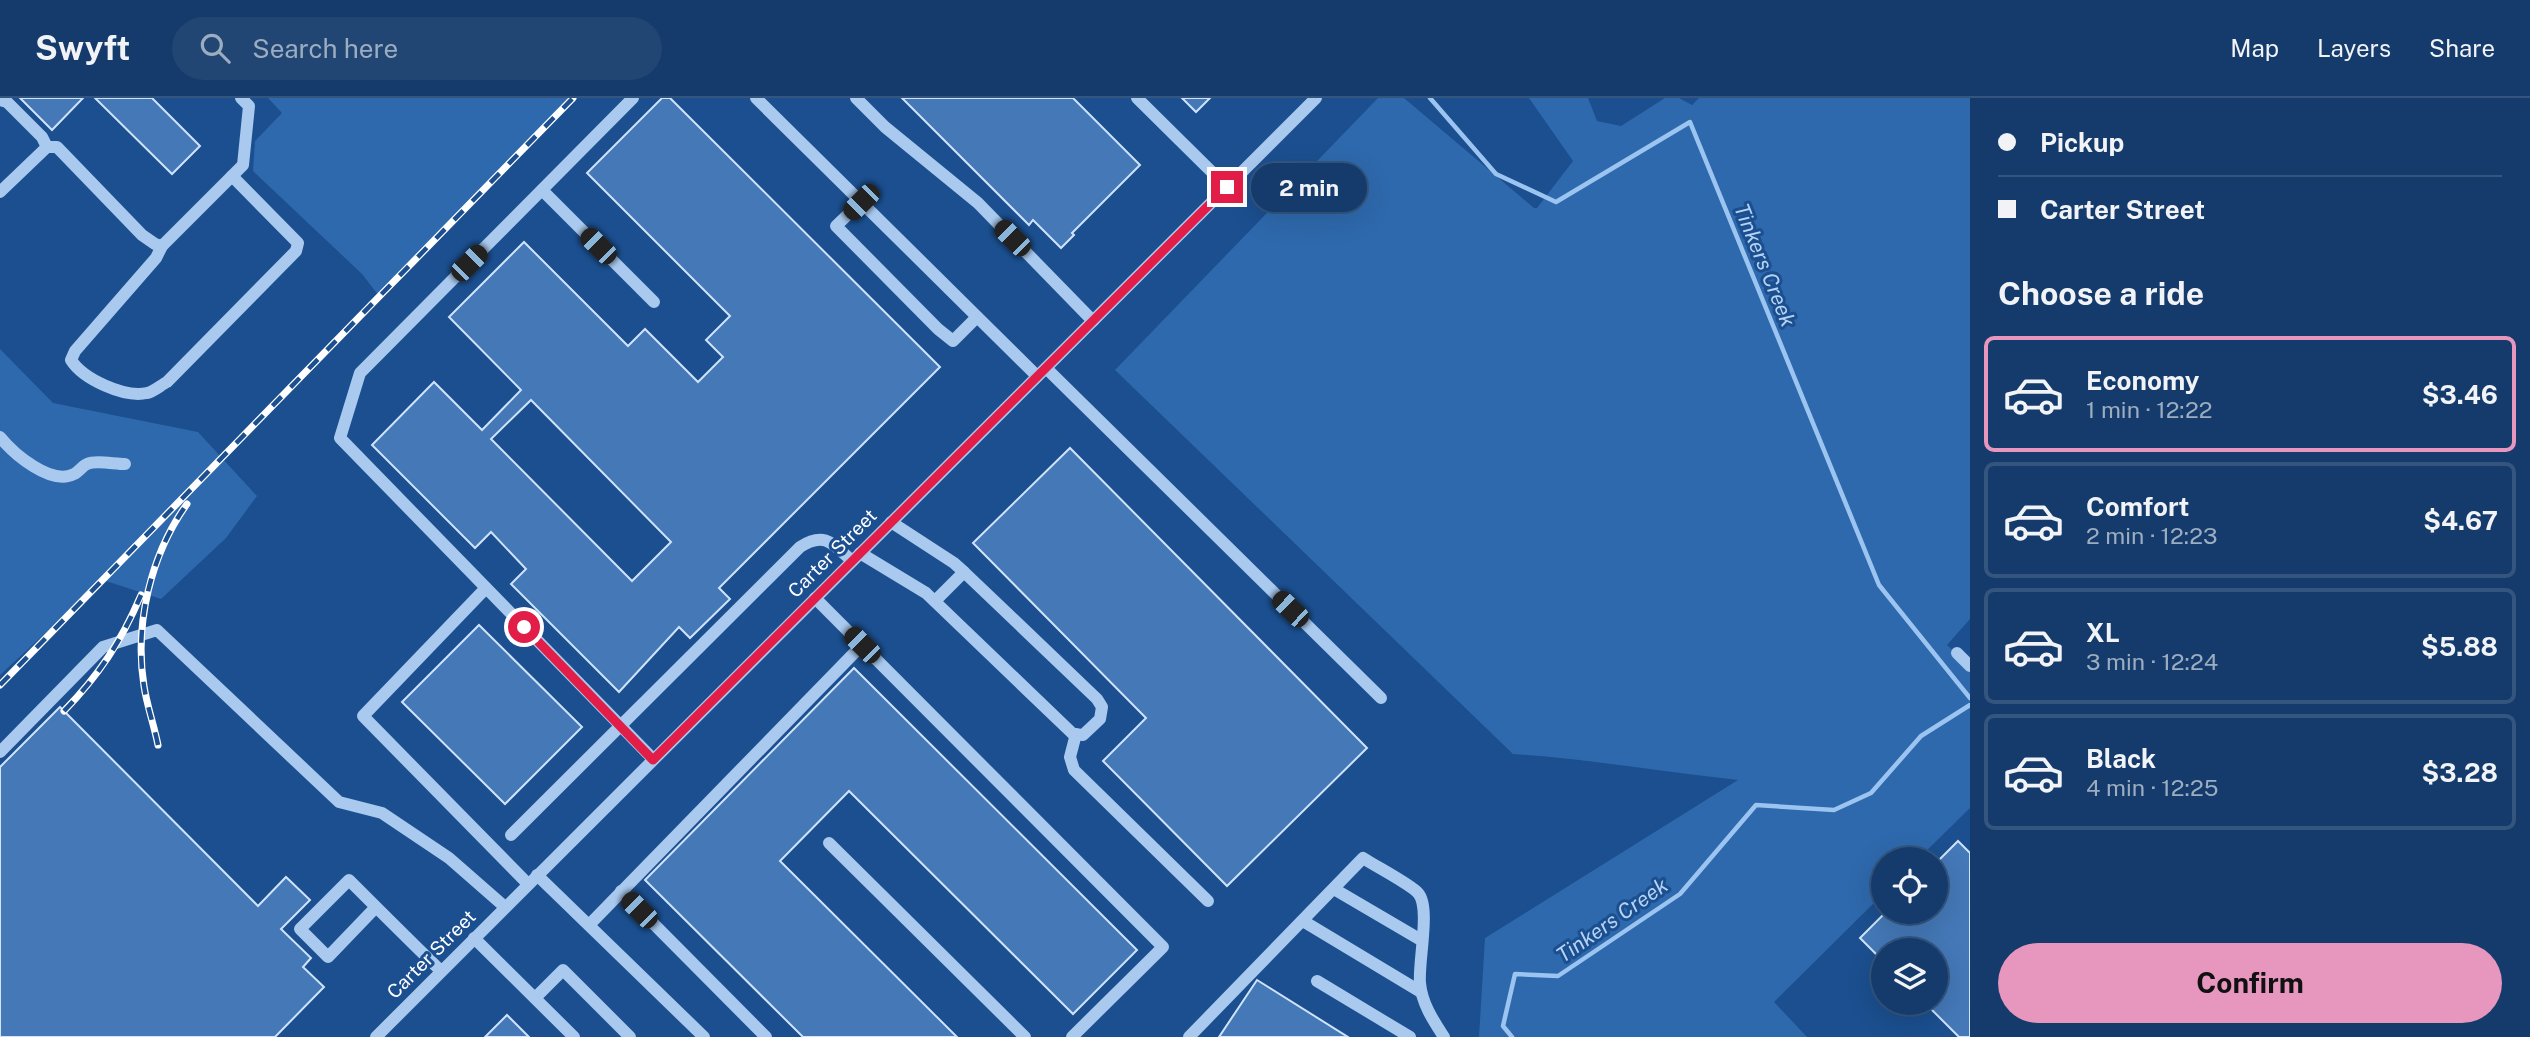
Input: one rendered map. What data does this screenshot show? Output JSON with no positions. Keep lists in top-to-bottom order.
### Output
{
  "streets": {
    "street": ["Carter Street"]
  },
  "water": ["Tinkers Creek"],
  "page": {
    "header": "Swyft",
    "search": "Search here",
    "nav": ["Map", "Layers", "Share"],
    "banner": ["Pickup", "Carter Street"],
    "bubble": "2 min",
    "heading": "Choose a ride",
    "list": [
      {
        "name": "Economy",
        "note": "1 min · 12:22",
        "value": "$3.46"
      },
      {
        "name": "Comfort",
        "note": "2 min · 12:23",
        "value": "$4.67"
      },
      {
        "name": "XL",
        "note": "3 min · 12:24",
        "value": "$5.88"
      },
      {
        "name": "Black",
        "note": "4 min · 12:25",
        "value": "$3.28"
      }
    ],
    "buttons": "Confirm"
  }
}
